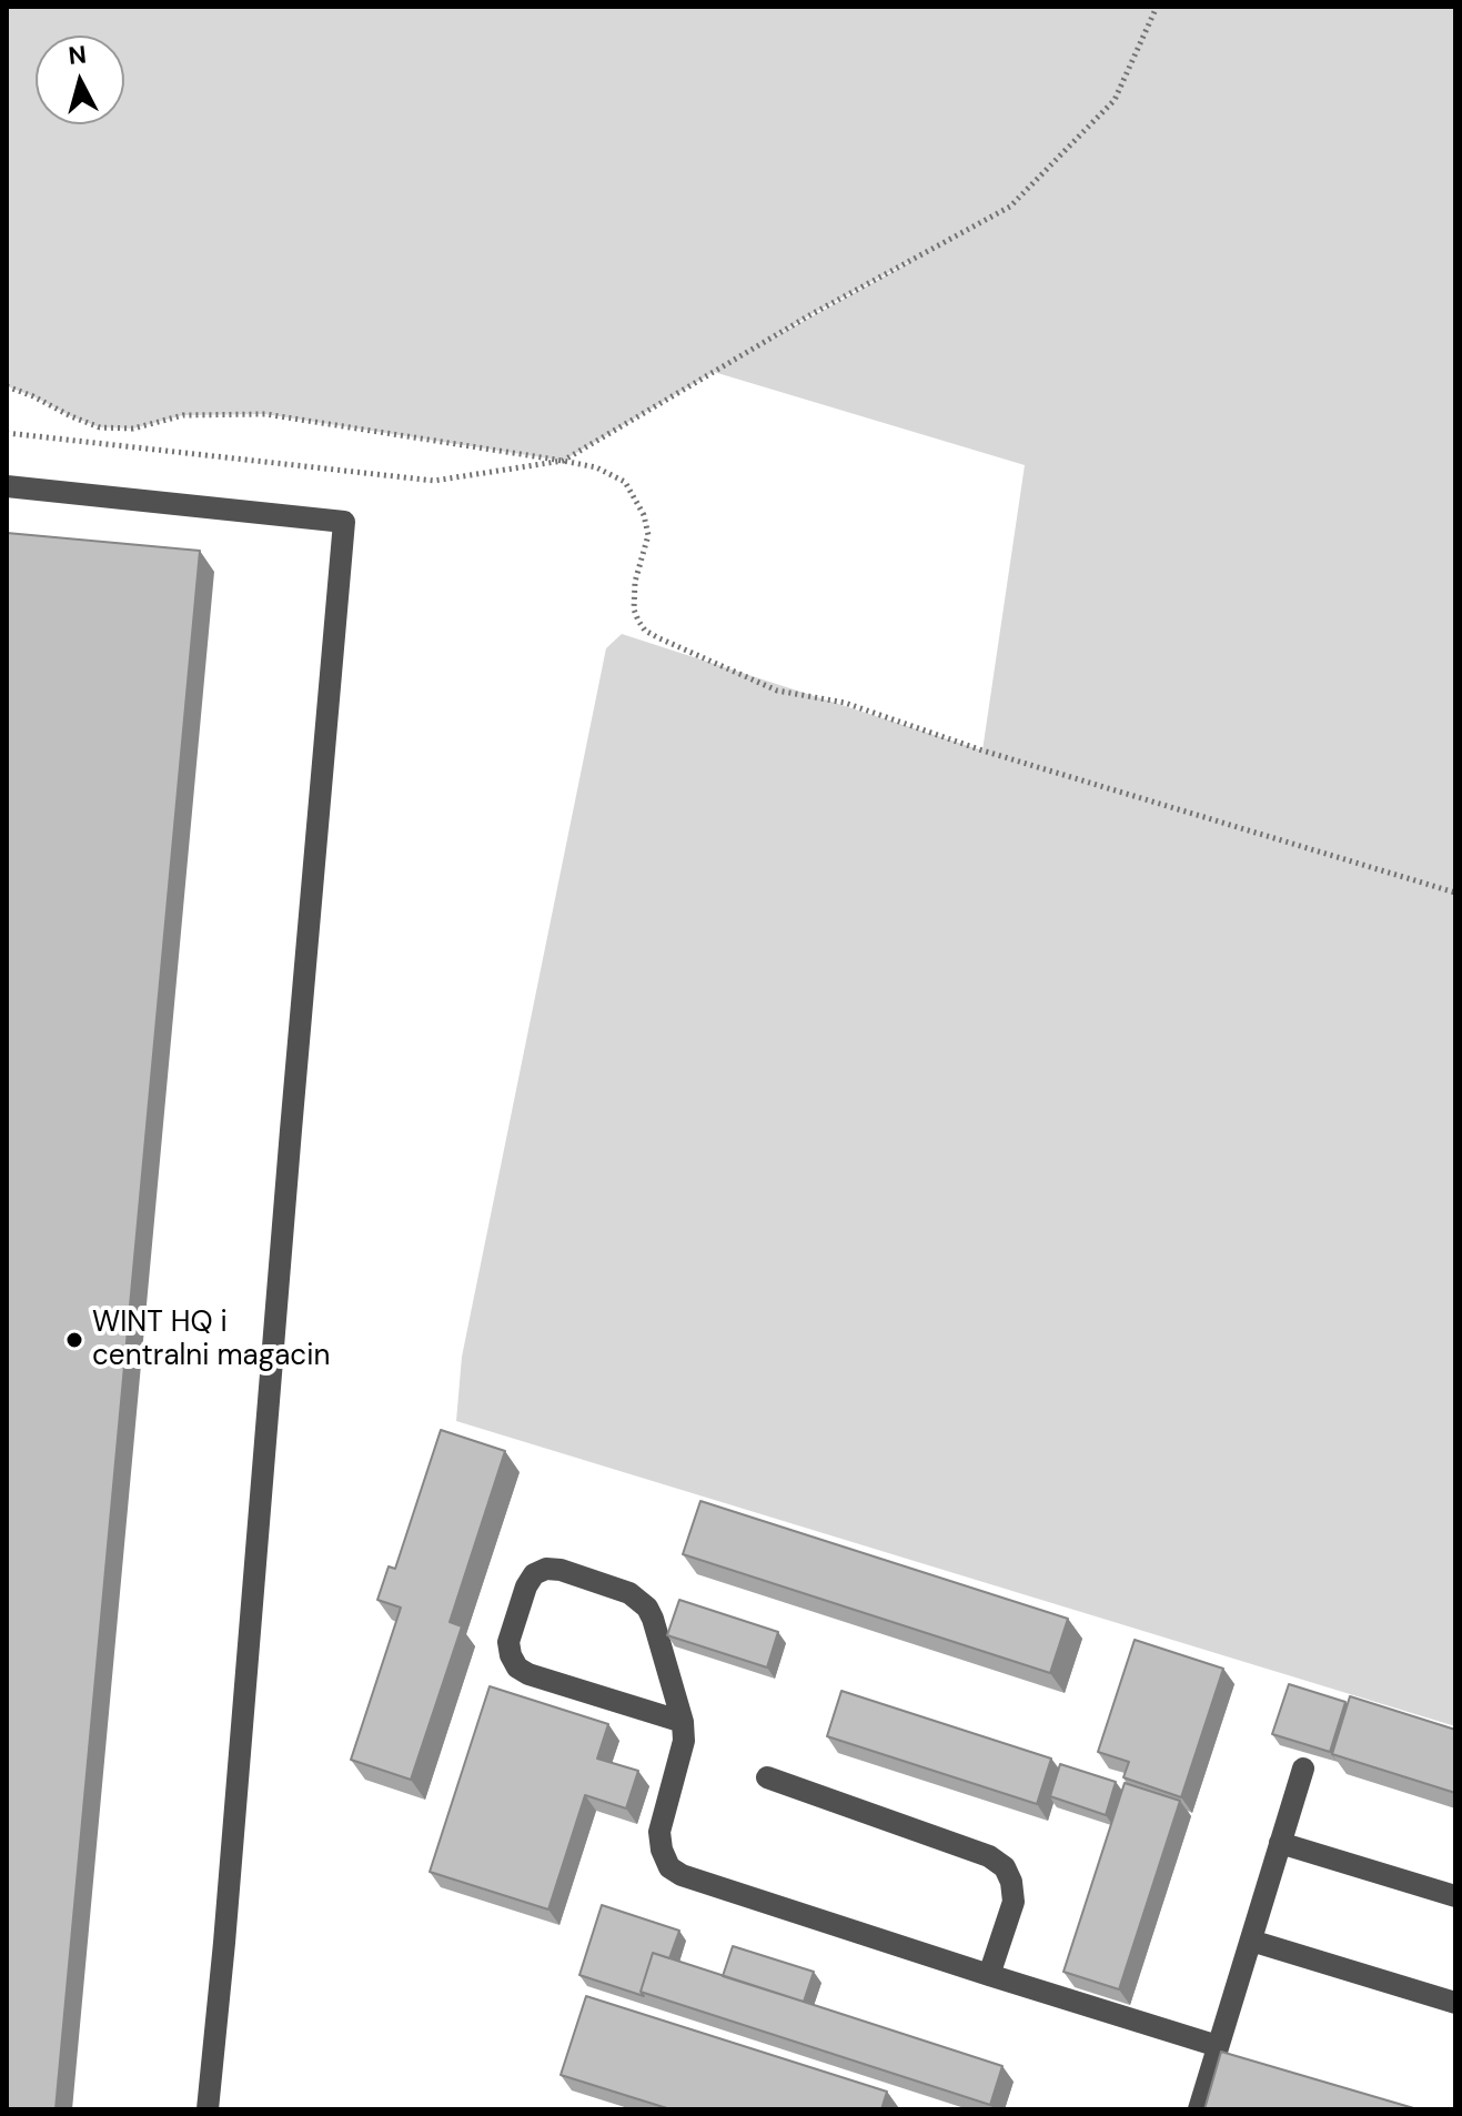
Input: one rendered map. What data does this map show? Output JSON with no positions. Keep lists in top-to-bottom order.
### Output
{
  "places": ["WINT HQ i centralni magacin"],
  "north": "top"
}
